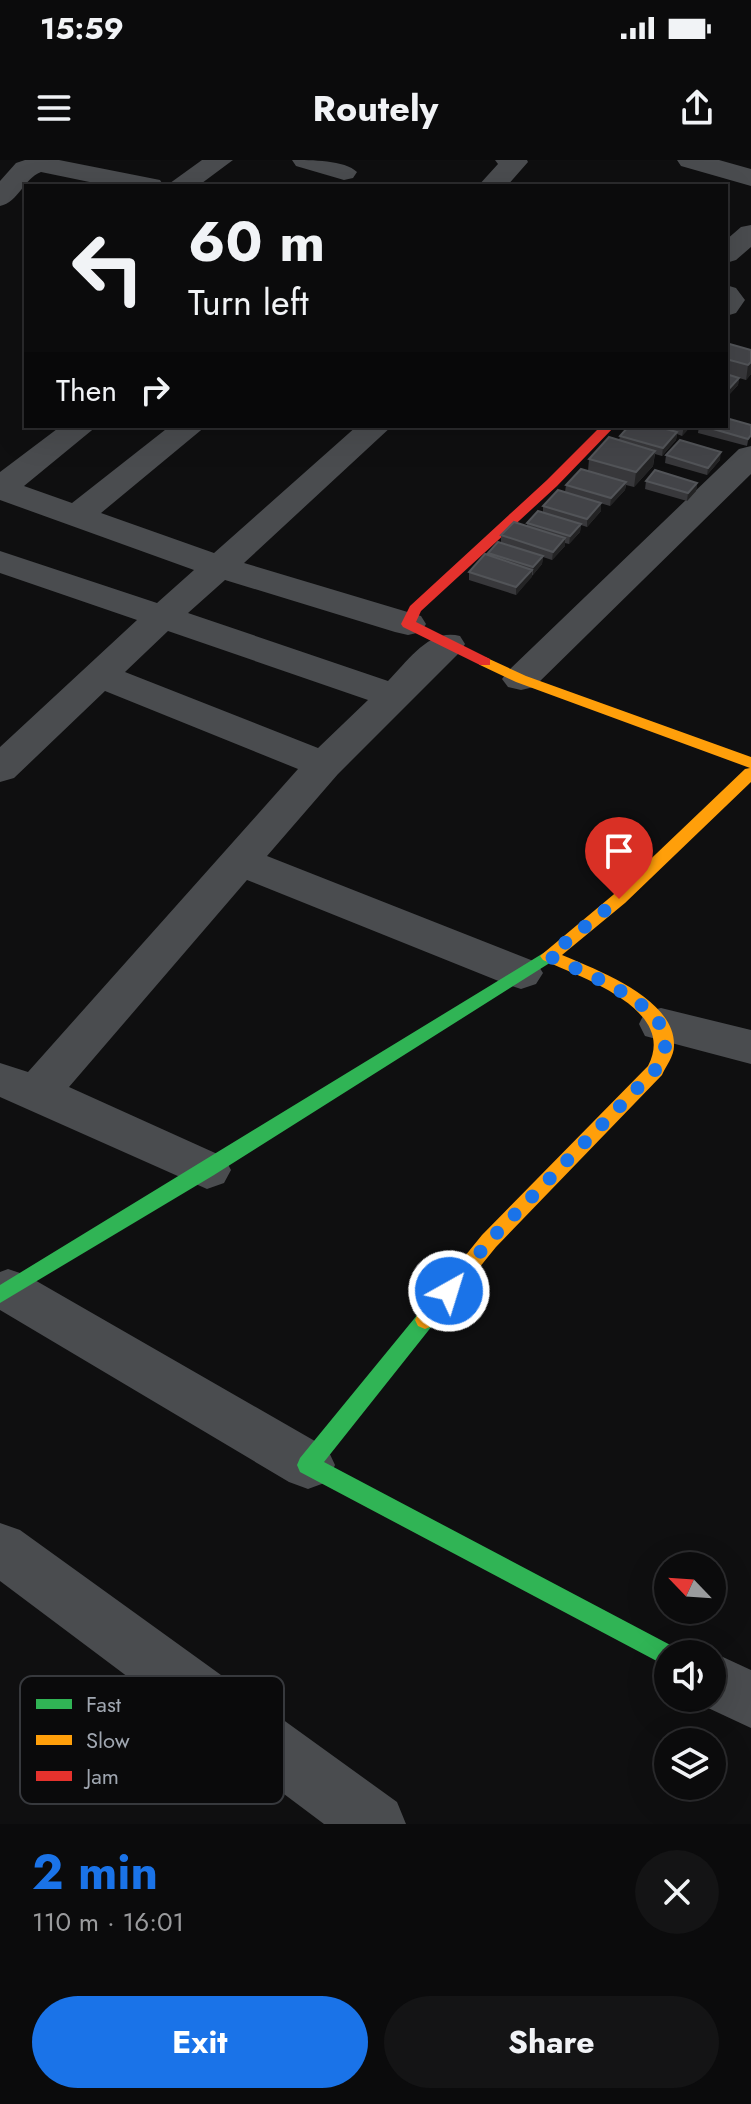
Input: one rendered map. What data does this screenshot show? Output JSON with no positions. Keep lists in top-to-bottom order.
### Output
{
  "legend": ["Fast", "Slow", "Jam"],
  "north": "top left",
  "page": {
    "status": "15:59",
    "header": "Routely",
    "turn": ["60 m", "Turn left"],
    "then": "Then",
    "heading": ["2 min", "110 m · 16:01"],
    "buttons": ["Exit", "Share"]
  }
}
